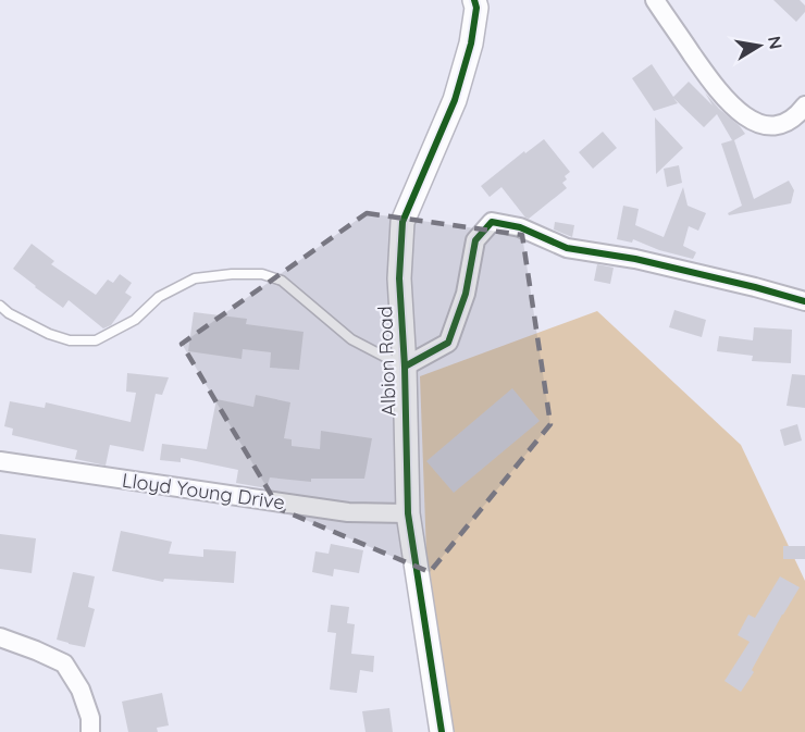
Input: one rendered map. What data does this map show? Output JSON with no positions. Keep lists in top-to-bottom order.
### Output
{
  "streets": {
    "street": ["Albion Road", "Lloyd Young Drive"]
  },
  "crossings": [
    ["Albion Road", "Lloyd Young Drive"]
  ],
  "north": "right"
}
